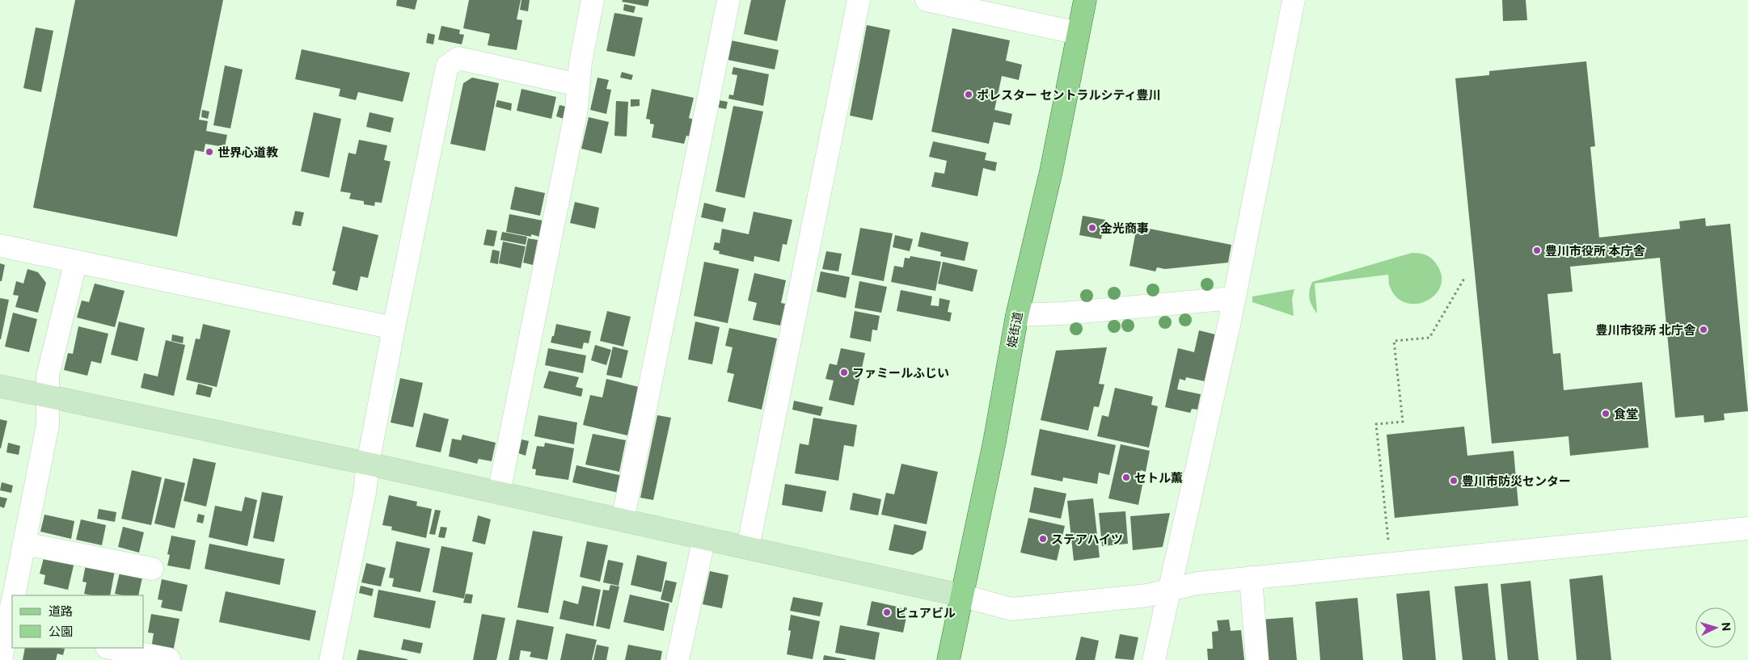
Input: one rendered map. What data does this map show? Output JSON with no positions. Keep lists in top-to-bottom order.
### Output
{
  "streets": {
    "main road": ["姫街道"]
  },
  "places": [
    "ポレスター セントラルシティ豊川",
    "世界心道教",
    "金光商事",
    "豊川市役所 本庁舎",
    "豊川市役所 北庁舎",
    "ファミールふじい",
    "食堂",
    "セトル薫",
    "豊川市防災センター",
    "ステアハイツ",
    "ピュアビル"
  ],
  "legend": ["道路", "公園"],
  "north": "right"
}
